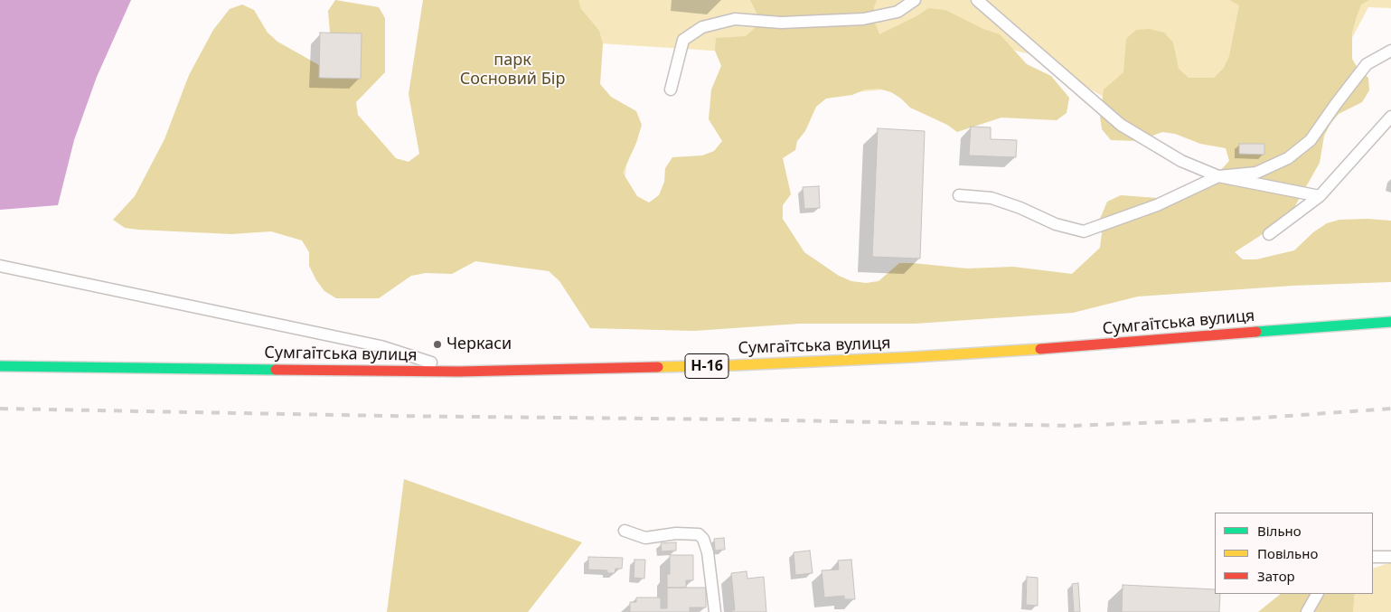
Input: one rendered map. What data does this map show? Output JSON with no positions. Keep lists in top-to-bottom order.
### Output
{
  "streets": {
    "main road": ["Сумгаїтська вулиця", "Н-16"]
  },
  "parks": ["парк Сосновий Бір"],
  "places": ["Черкаси"],
  "legend": ["Вільно", "Повільно", "Затор"]
}
